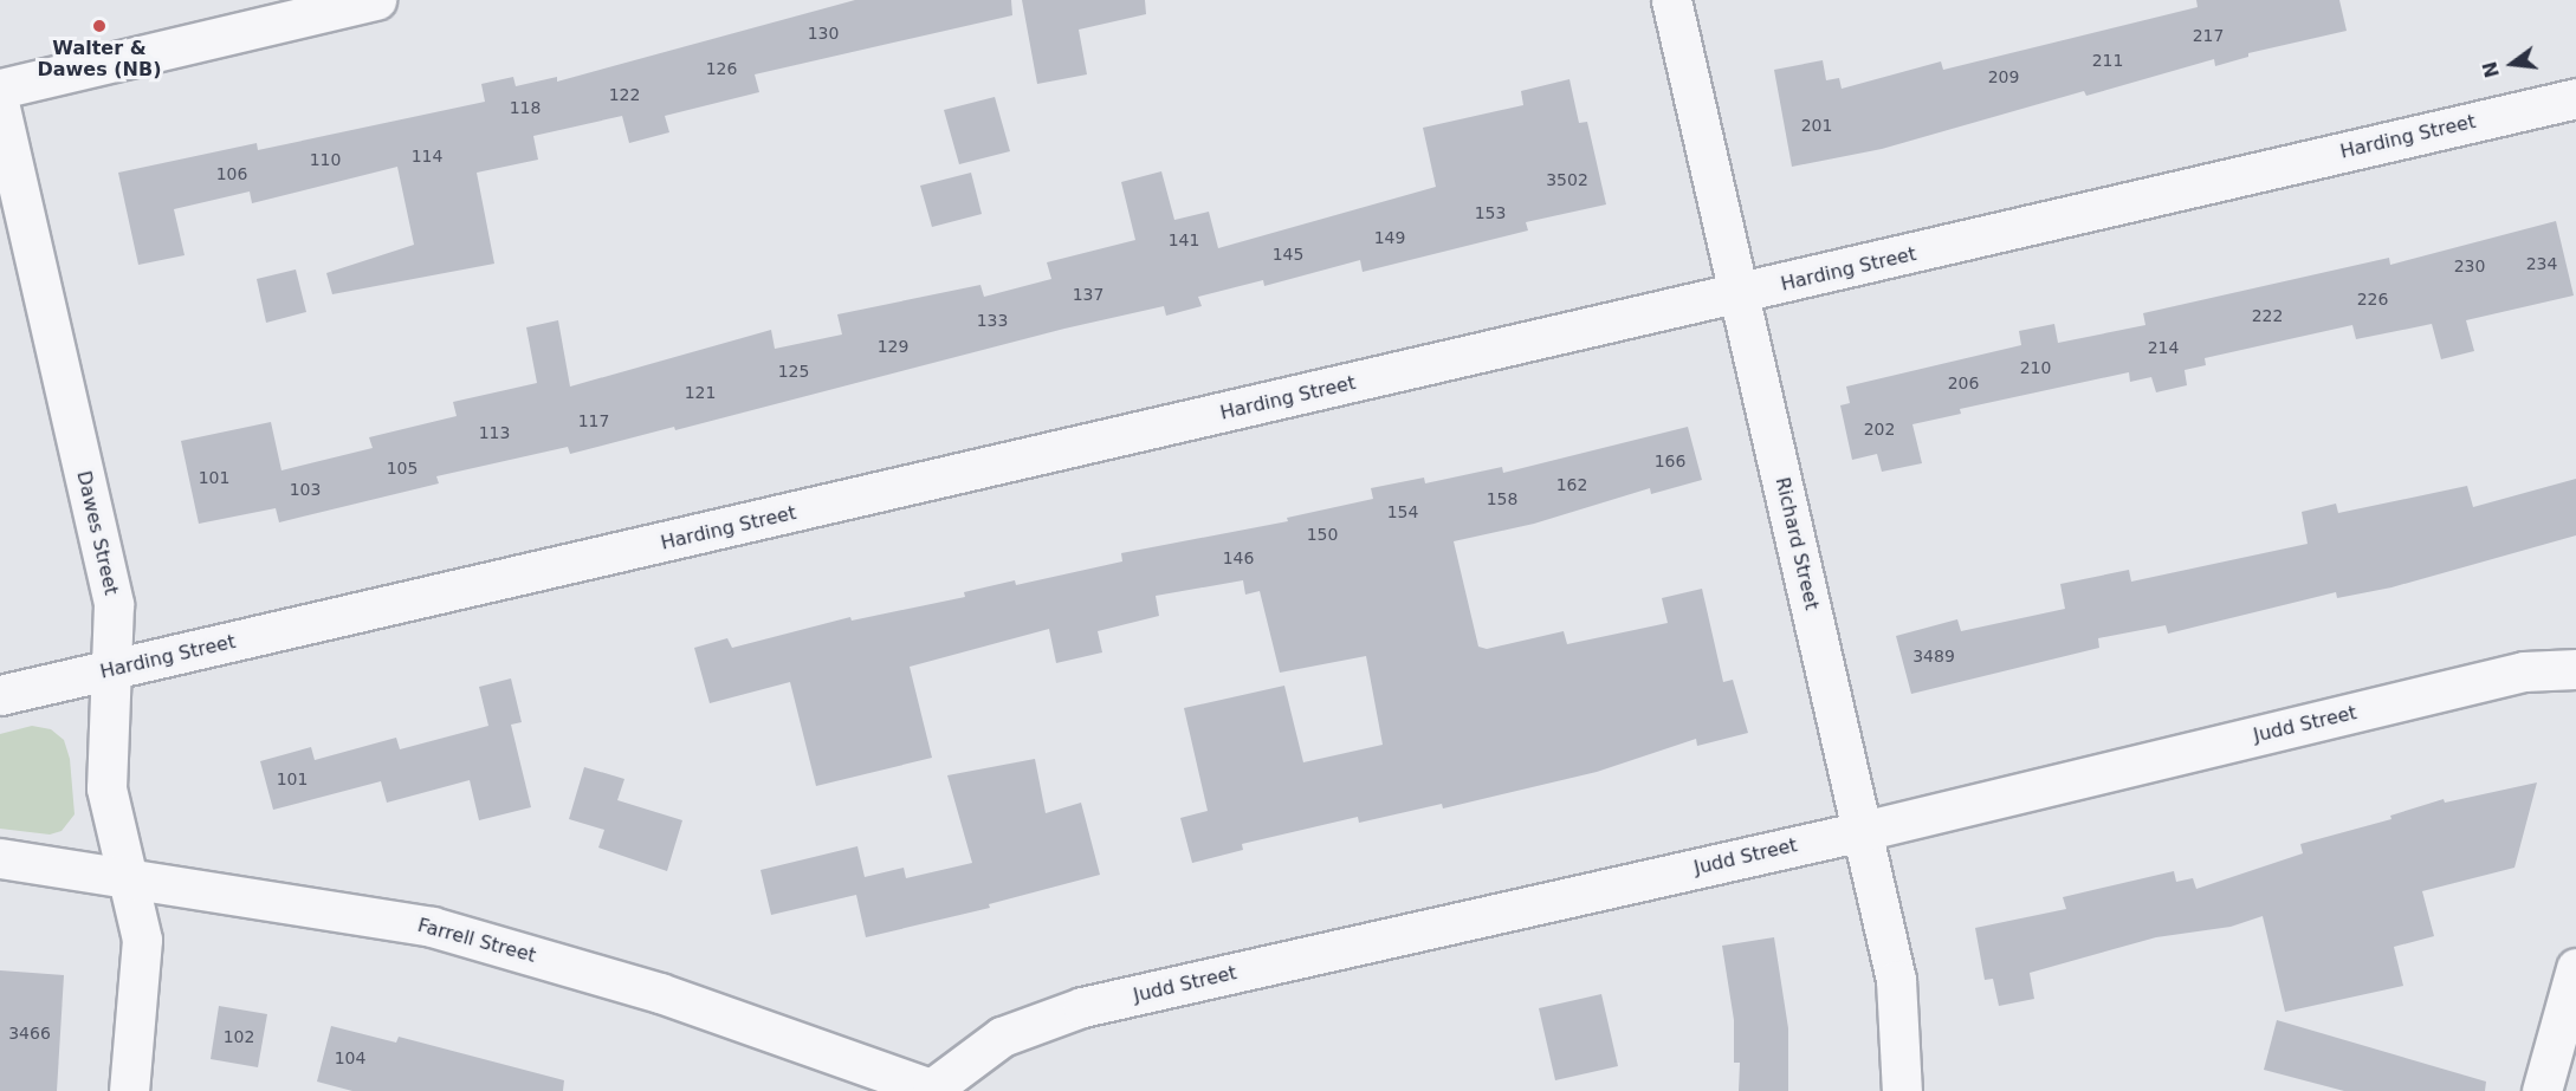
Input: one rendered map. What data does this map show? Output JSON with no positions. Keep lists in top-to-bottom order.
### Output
{
  "streets": {
    "street": [
      "Harding Street",
      "Dawes Street",
      "Richard Street",
      "Judd Street",
      "Farrell Street"
    ]
  },
  "crossings": [
    ["Harding Street", "Dawes Street"],
    ["Harding Street", "Richard Street"],
    ["Dawes Street", "Farrell Street"],
    ["Richard Street", "Judd Street"],
    ["Judd Street", "Farrell Street"]
  ],
  "places": ["Walter & Dawes (NB)"],
  "house_numbers": [
    "130",
    "217",
    "211",
    "126",
    "209",
    "122",
    "118",
    "201",
    "114",
    "110",
    "106",
    "3502",
    "153",
    "149",
    "141",
    "145",
    "234",
    "230",
    "137",
    "226",
    "222",
    "133",
    "129",
    "214",
    "210",
    "125",
    "206",
    "121",
    "117",
    "202",
    "113",
    "166",
    "105",
    "101",
    "162",
    "103",
    "158",
    "154",
    "150",
    "146",
    "3489",
    "101",
    "3466",
    "102",
    "104"
  ],
  "north": "left"
}
